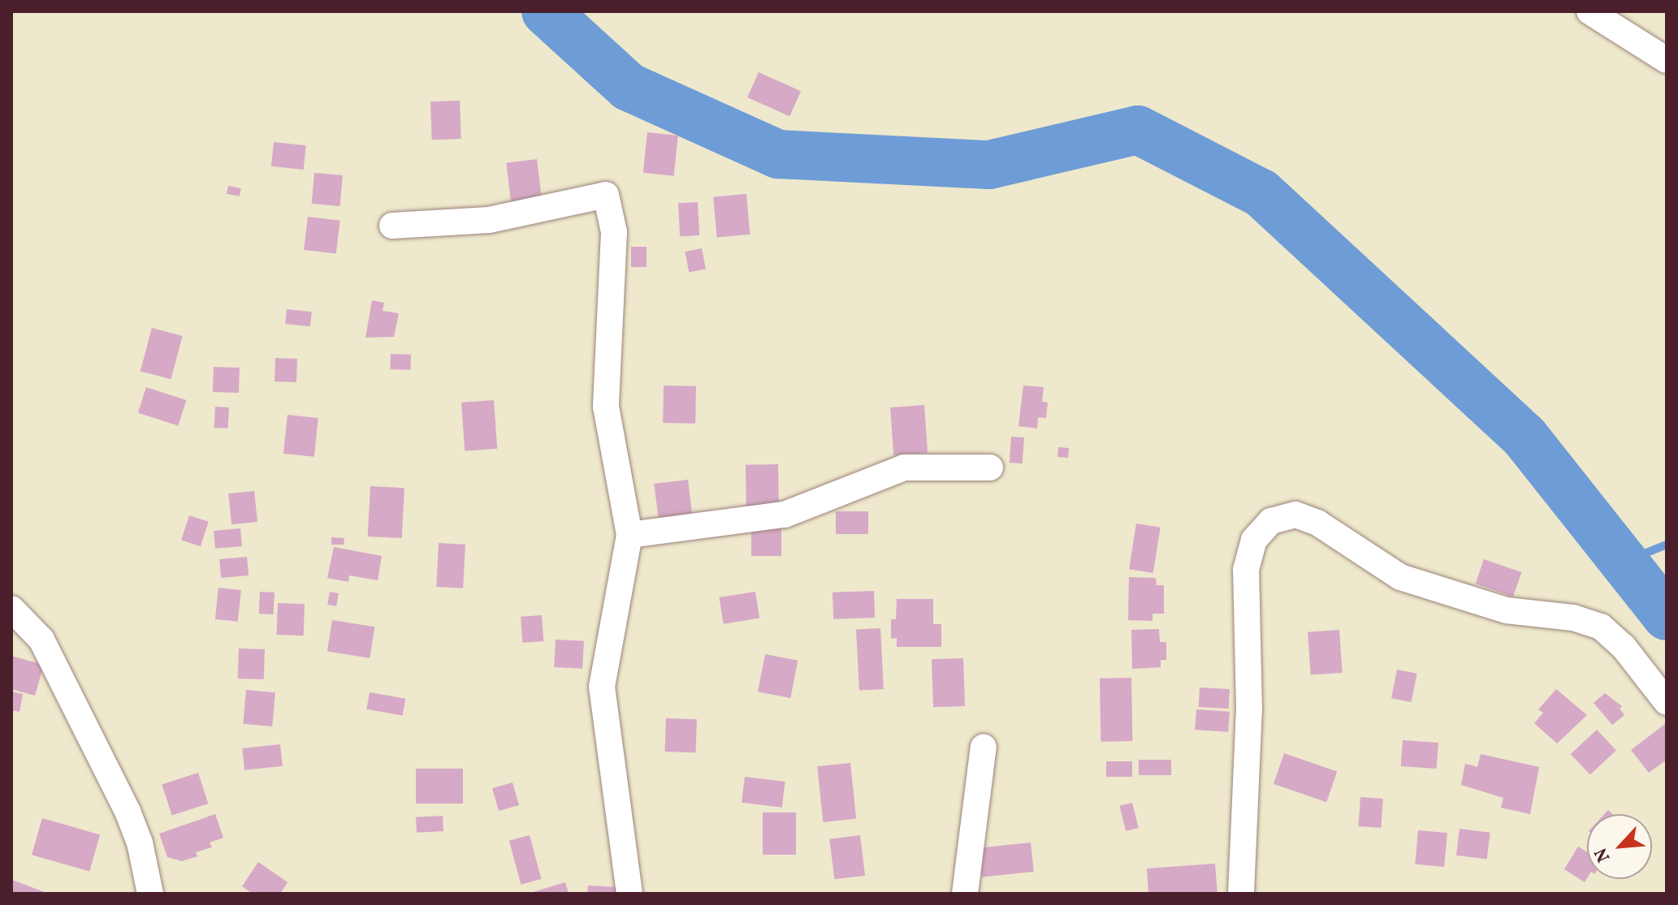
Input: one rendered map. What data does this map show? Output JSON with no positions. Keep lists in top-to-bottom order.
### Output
{
  "north": "bottom left"
}
